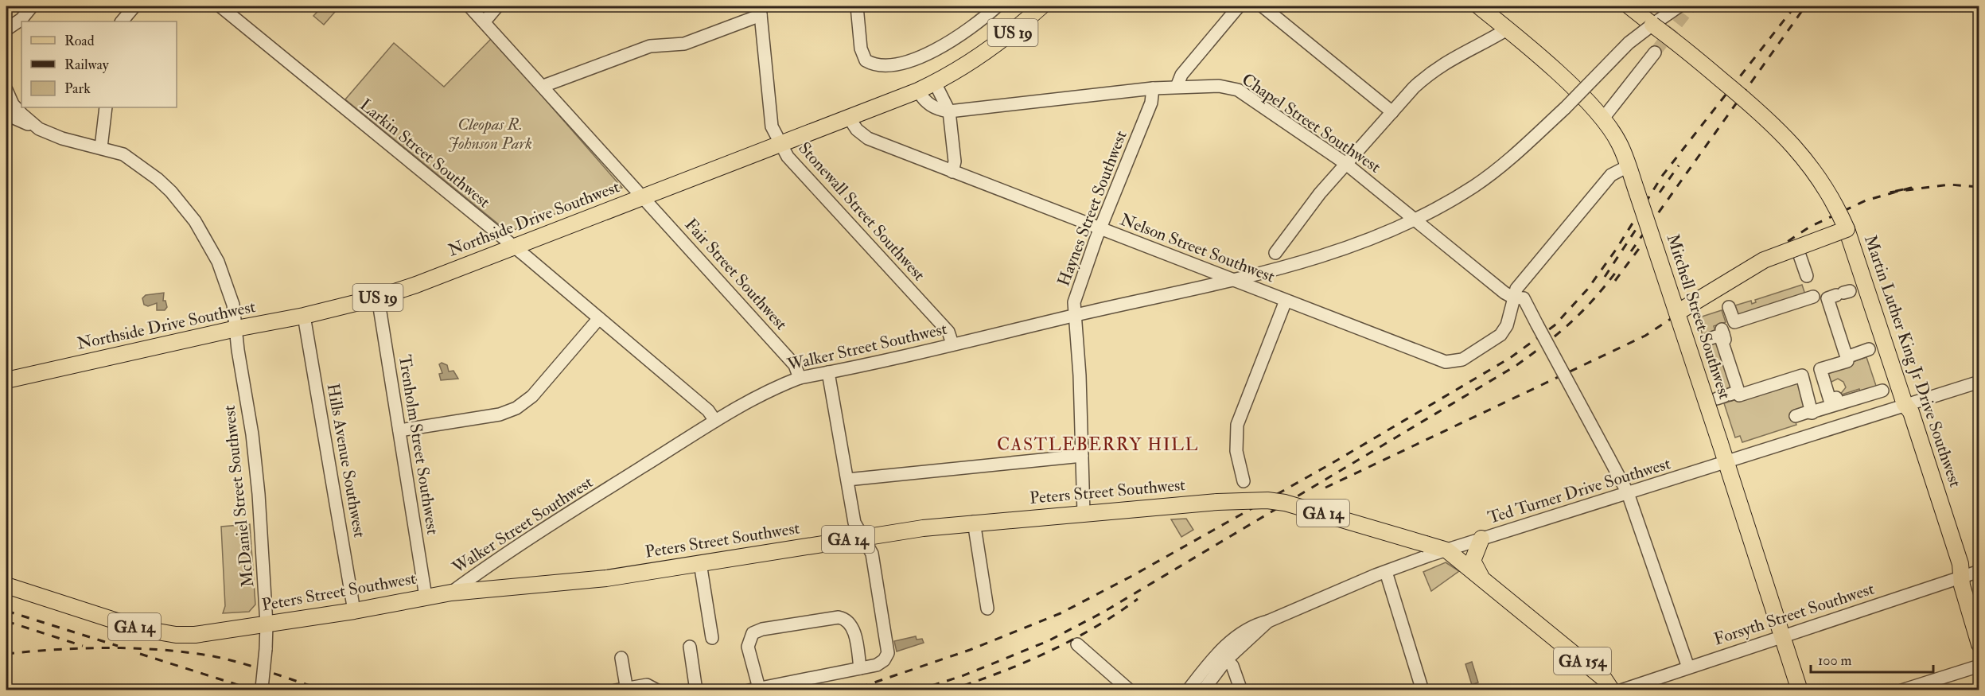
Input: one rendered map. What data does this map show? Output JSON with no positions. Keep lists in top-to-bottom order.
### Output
{
  "streets": {
    "main road": [
      "US 19",
      "Northside Drive Southwest",
      "Mitchell Street Southwest",
      "Martin Luther King Jr Drive Southwest",
      "Peters Street Southwest",
      "GA 14",
      "GA 154"
    ],
    "street": [
      "Chapel Street Southwest",
      "Larkin Street Southwest",
      "Haynes Street Southwest",
      "Stonewall Street Southwest",
      "Nelson Street Southwest",
      "Fair Street Southwest",
      "Walker Street Southwest",
      "Trenholm Street Southwest",
      "Hills Avenue Southwest",
      "Ted Turner Drive Southwest",
      "McDaniel Street Southwest",
      "Forsyth Street Southwest"
    ]
  },
  "crossings": [
    ["Chapel Street Southwest", "Haynes Street Southwest"],
    ["Chapel Street Southwest", "Northside Drive Southwest"],
    ["Chapel Street Southwest", "Nelson Street Southwest"],
    ["Chapel Street Southwest", "Walker Street Southwest"],
    ["Chapel Street Southwest", "Ted Turner Drive Southwest"],
    ["Larkin Street Southwest", "Northside Drive Southwest"],
    ["Larkin Street Southwest", "Walker Street Southwest"],
    ["Haynes Street Southwest", "Nelson Street Southwest"],
    ["Haynes Street Southwest", "Walker Street Southwest"],
    ["Haynes Street Southwest", "Peters Street Southwest"],
    ["Stonewall Street Southwest", "Northside Drive Southwest"],
    ["Stonewall Street Southwest", "Walker Street Southwest"],
    ["Northside Drive Southwest", "Nelson Street Southwest"],
    ["Northside Drive Southwest", "Fair Street Southwest"],
    ["Northside Drive Southwest", "Trenholm Street Southwest"],
    ["Northside Drive Southwest", "Hills Avenue Southwest"],
    ["Northside Drive Southwest", "McDaniel Street Southwest"],
    ["Nelson Street Southwest", "Walker Street Southwest"],
    ["Fair Street Southwest", "Walker Street Southwest"],
    ["Mitchell Street Southwest", "Ted Turner Drive Southwest"],
    ["Mitchell Street Southwest", "Forsyth Street Southwest"],
    ["Walker Street Southwest", "Martin Luther King Jr Drive Southwest"],
    ["Walker Street Southwest", "Peters Street Southwest"],
    ["Martin Luther King Jr Drive Southwest", "Ted Turner Drive Southwest"],
    ["Martin Luther King Jr Drive Southwest", "Forsyth Street Southwest"],
    ["Trenholm Street Southwest", "Peters Street Southwest"],
    ["Hills Avenue Southwest", "Peters Street Southwest"],
    ["Ted Turner Drive Southwest", "Peters Street Southwest"],
    ["Ted Turner Drive Southwest", "GA 154"],
    ["Peters Street Southwest", "McDaniel Street Southwest"],
    ["Peters Street Southwest", "GA 154"]
  ],
  "districts": ["CASTLEBERRY HILL"],
  "parks": ["Cleopas R. Johnson Park"],
  "legend": ["Road", "Railway", "Park"],
  "scale_bar": "100 m"
}
